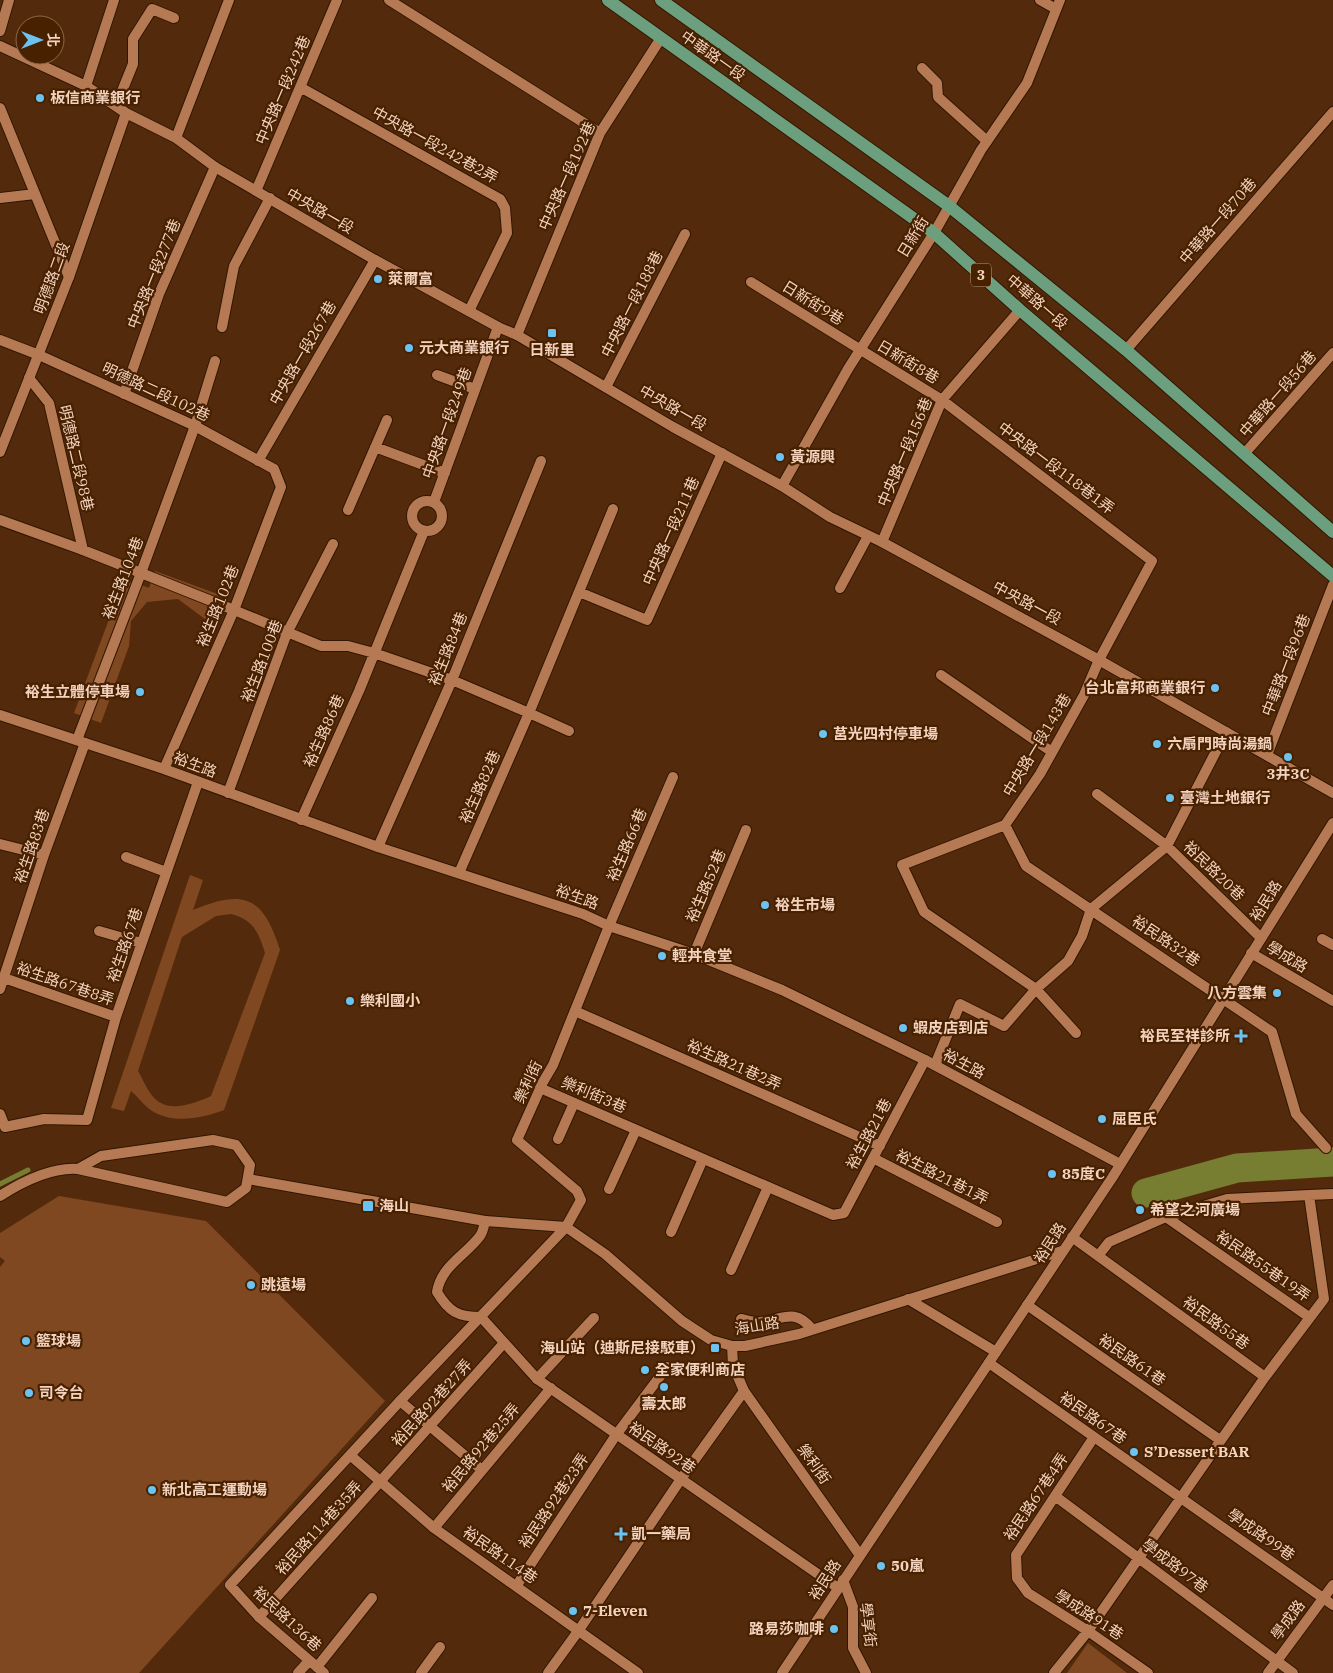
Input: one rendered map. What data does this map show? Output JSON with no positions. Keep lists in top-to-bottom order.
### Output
{
  "streets": {
    "main road": ["中華路一段", "3"],
    "street": [
      "中央路一段242巷",
      "中央路一段242巷2弄",
      "中央路一段192巷",
      "中央路一段",
      "中華路一段70巷",
      "日新街",
      "中央路一段277巷",
      "明德路二段",
      "日新街9巷",
      "中央路一段188巷",
      "中央路一段267巷",
      "日新街8巷",
      "明德路二段102巷",
      "中華路一段56巷",
      "中央路一段249巷",
      "中央路一段156巷",
      "明德路二段98巷",
      "中央路一段118巷1弄",
      "中央路一段211巷",
      "裕生路104巷",
      "裕生路102巷",
      "裕生路84巷",
      "裕生路100巷",
      "中華路一段96巷",
      "裕生路86巷",
      "中央路一段143巷",
      "裕生路",
      "裕生路82巷",
      "裕生路66巷",
      "裕生路83巷",
      "裕民路20巷",
      "裕生路52巷",
      "裕民路",
      "裕民路32巷",
      "裕生路67巷",
      "學成路",
      "裕生路67巷8弄",
      "裕生路21巷2弄",
      "樂利街",
      "樂利街3巷",
      "裕生路21巷",
      "裕生路21巷1弄",
      "裕民路55巷19弄",
      "裕民路55巷",
      "海山路",
      "裕民路61巷",
      "裕民路92巷27弄",
      "裕民路67巷",
      "裕民路92巷25弄",
      "裕民路92巷",
      "裕民路67巷4弄",
      "裕民路92巷23弄",
      "裕民路114巷35弄",
      "學成路99巷",
      "裕民路114巷",
      "學成路97巷",
      "學成路91巷",
      "裕民路136巷",
      "學享街"
    ]
  },
  "crossings": [
    ["中華路一段", "中央路一段192巷"],
    ["中華路一段", "中華路一段70巷"],
    ["中華路一段", "日新街"],
    ["中華路一段", "中華路一段56巷"],
    ["中華路一段", "中央路一段156巷"],
    ["中央路一段242巷", "中央路一段242巷2弄"],
    ["中央路一段242巷", "中央路一段"],
    ["中央路一段242巷2弄", "中央路一段"],
    ["中央路一段192巷", "中央路一段"],
    ["中央路一段", "日新街"],
    ["中央路一段", "中央路一段277巷"],
    ["中央路一段", "明德路二段"],
    ["中央路一段", "中央路一段188巷"],
    ["中央路一段", "中央路一段267巷"],
    ["中央路一段", "中央路一段249巷"],
    ["中央路一段", "中央路一段156巷"],
    ["中央路一段", "中央路一段211巷"],
    ["中央路一段", "中華路一段96巷"],
    ["中央路一段", "中央路一段143巷"],
    ["日新街", "日新街9巷"],
    ["日新街", "日新街8巷"],
    ["中央路一段277巷", "明德路二段102巷"],
    ["明德路二段", "明德路二段102巷"],
    ["明德路二段", "明德路二段98巷"],
    ["日新街9巷", "日新街8巷"],
    ["中央路一段267巷", "明德路二段102巷"],
    ["中央路一段267巷", "裕生路102巷"],
    ["日新街8巷", "中央路一段156巷"],
    ["日新街8巷", "中央路一段118巷1弄"],
    ["明德路二段102巷", "裕生路104巷"],
    ["明德路二段102巷", "裕生路102巷"],
    ["中央路一段156巷", "中央路一段118巷1弄"],
    ["中央路一段118巷1弄", "中央路一段143巷"],
    ["中央路一段211巷", "裕生路82巷"],
    ["裕生路104巷", "裕生路"],
    ["裕生路104巷", "裕生路83巷"],
    ["裕生路102巷", "裕生路"],
    ["裕生路84巷", "裕生路"],
    ["裕生路100巷", "裕生路"],
    ["裕生路86巷", "裕生路"],
    ["中央路一段143巷", "裕民路32巷"],
    ["裕生路", "裕生路82巷"],
    ["裕生路", "裕生路66巷"],
    ["裕生路", "裕生路83巷"],
    ["裕生路", "裕生路52巷"],
    ["裕生路", "裕民路"],
    ["裕生路", "裕生路67巷"],
    ["裕生路", "樂利街"],
    ["裕生路", "裕生路21巷"],
    ["裕生路66巷", "樂利街"],
    ["裕生路83巷", "裕生路67巷8弄"],
    ["裕民路20巷", "裕民路"],
    ["裕民路", "裕民路32巷"],
    ["裕民路", "學成路"],
    ["裕民路", "樂利街"],
    ["裕民路", "裕民路55巷"],
    ["裕民路", "海山路"],
    ["裕民路", "裕民路61巷"],
    ["裕民路", "裕民路67巷"],
    ["裕民路", "裕民路92巷"],
    ["裕民路", "學享街"],
    ["裕生路67巷", "裕生路67巷8弄"],
    ["學成路", "學成路99巷"],
    ["學成路", "學成路97巷"],
    ["裕生路21巷2弄", "樂利街"],
    ["裕生路21巷2弄", "裕生路21巷"],
    ["樂利街", "樂利街3巷"],
    ["樂利街", "海山路"],
    ["樂利街3巷", "裕生路21巷"],
    ["裕生路21巷", "裕生路21巷1弄"],
    ["裕民路92巷27弄", "裕民路92巷"],
    ["裕民路92巷27弄", "裕民路114巷35弄"],
    ["裕民路92巷27弄", "裕民路114巷"],
    ["裕民路67巷", "裕民路67巷4弄"],
    ["裕民路67巷", "學成路99巷"],
    ["裕民路92巷25弄", "裕民路92巷"],
    ["裕民路92巷25弄", "裕民路114巷"],
    ["裕民路92巷", "裕民路92巷23弄"],
    ["裕民路92巷", "學享街"],
    ["裕民路67巷4弄", "學成路97巷"],
    ["裕民路67巷4弄", "學成路91巷"],
    ["裕民路92巷23弄", "裕民路114巷"],
    ["裕民路114巷35弄", "裕民路114巷"],
    ["裕民路114巷35弄", "裕民路136巷"],
    ["裕民路114巷", "裕民路136巷"]
  ],
  "places": {
    "other": [
      "板信商業銀行",
      "萊爾富",
      "元大商業銀行",
      "黃源興",
      "台北富邦商業銀行",
      "裕生立體停車場",
      "莒光四村停車場",
      "六扇門時尚湯鍋",
      "3井3C",
      "臺灣土地銀行",
      "裕生市場",
      "輕丼食堂",
      "八方雲集",
      "樂利國小",
      "蝦皮店到店",
      "屈臣氏",
      "85度C",
      "希望之河廣場",
      "跳遠場",
      "籃球場",
      "全家便利商店",
      "壽太郎",
      "司令台",
      "S’Dessert BAR",
      "新北高工運動場",
      "50嵐",
      "7-Eleven",
      "路易莎咖啡"
    ],
    "transit": ["日新里", "海山", "海山站（迪斯尼接駁車）"],
    "health": ["裕民至祥診所", "凱一藥局"]
  },
  "north": "right"
}
